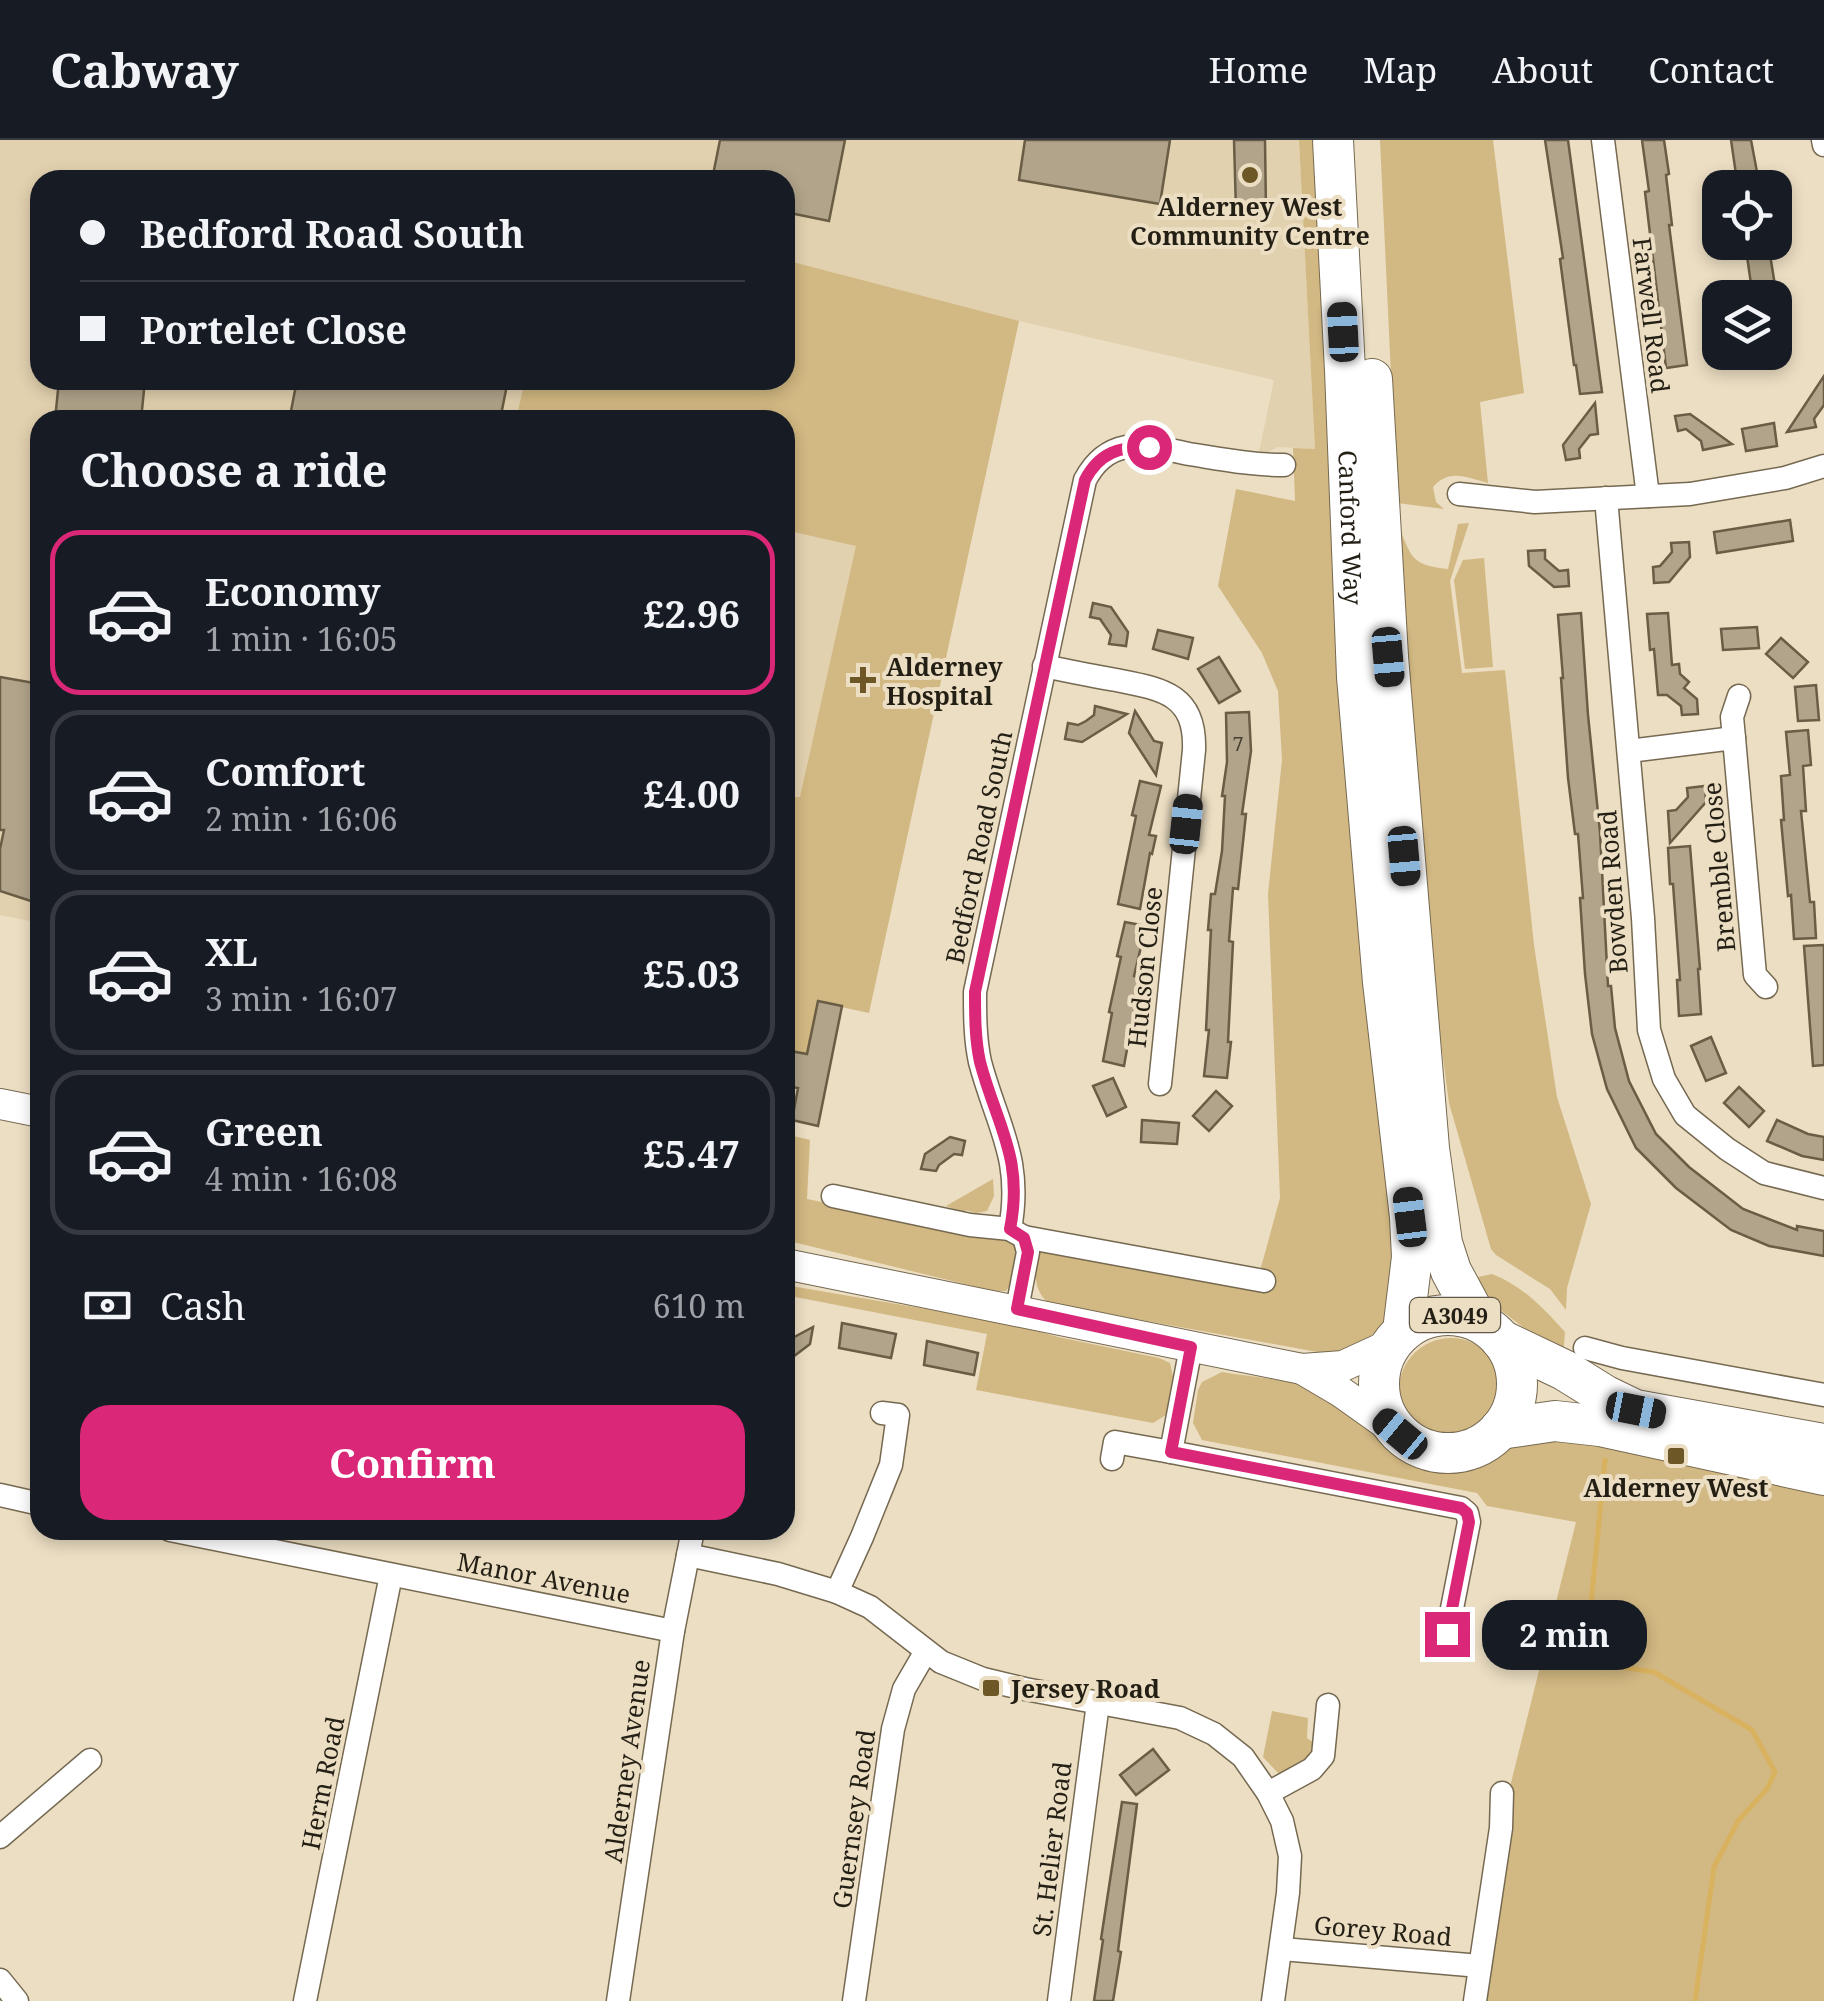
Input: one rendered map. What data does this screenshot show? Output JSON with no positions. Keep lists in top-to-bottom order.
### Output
{
  "streets": {
    "highway": ["Canford Way", "A3049"],
    "street": [
      "Farwell Road",
      "Bedford Road South",
      "Bremble Close",
      "Bowden Road",
      "Hudson Close",
      "Manor Avenue",
      "Alderney Avenue",
      "Herm Road",
      "Guernsey Road",
      "St. Helier Road",
      "Gorey Road"
    ]
  },
  "crossings": [
    ["Canford Way", "A3049"],
    ["Bedford Road South", "Hudson Close"],
    ["Manor Avenue", "Alderney Avenue"],
    ["Manor Avenue", "Herm Road"]
  ],
  "places": {
    "other": ["Alderney West Community Centre"],
    "health": ["Alderney Hospital"],
    "transit": ["Alderney West", "Jersey Road"]
  },
  "house_numbers": ["7"],
  "page": {
    "header": "Cabway",
    "nav": [
      "Home",
      "Map",
      "About",
      "Contact"
    ],
    "banner": ["Bedford Road South", "Portelet Close"],
    "heading": "Choose a ride",
    "list": [
      {
        "name": "Economy",
        "note": "1 min · 16:05",
        "value": "£2.96"
      },
      {
        "name": "Comfort",
        "note": "2 min · 16:06",
        "value": "£4.00"
      },
      {
        "name": "XL",
        "note": "3 min · 16:07",
        "value": "£5.03"
      },
      {
        "name": "Green",
        "note": "4 min · 16:08",
        "value": "£5.47"
      }
    ],
    "pay": ["Cash", "610 m"],
    "buttons": "Confirm",
    "bubble": "2 min"
  }
}
